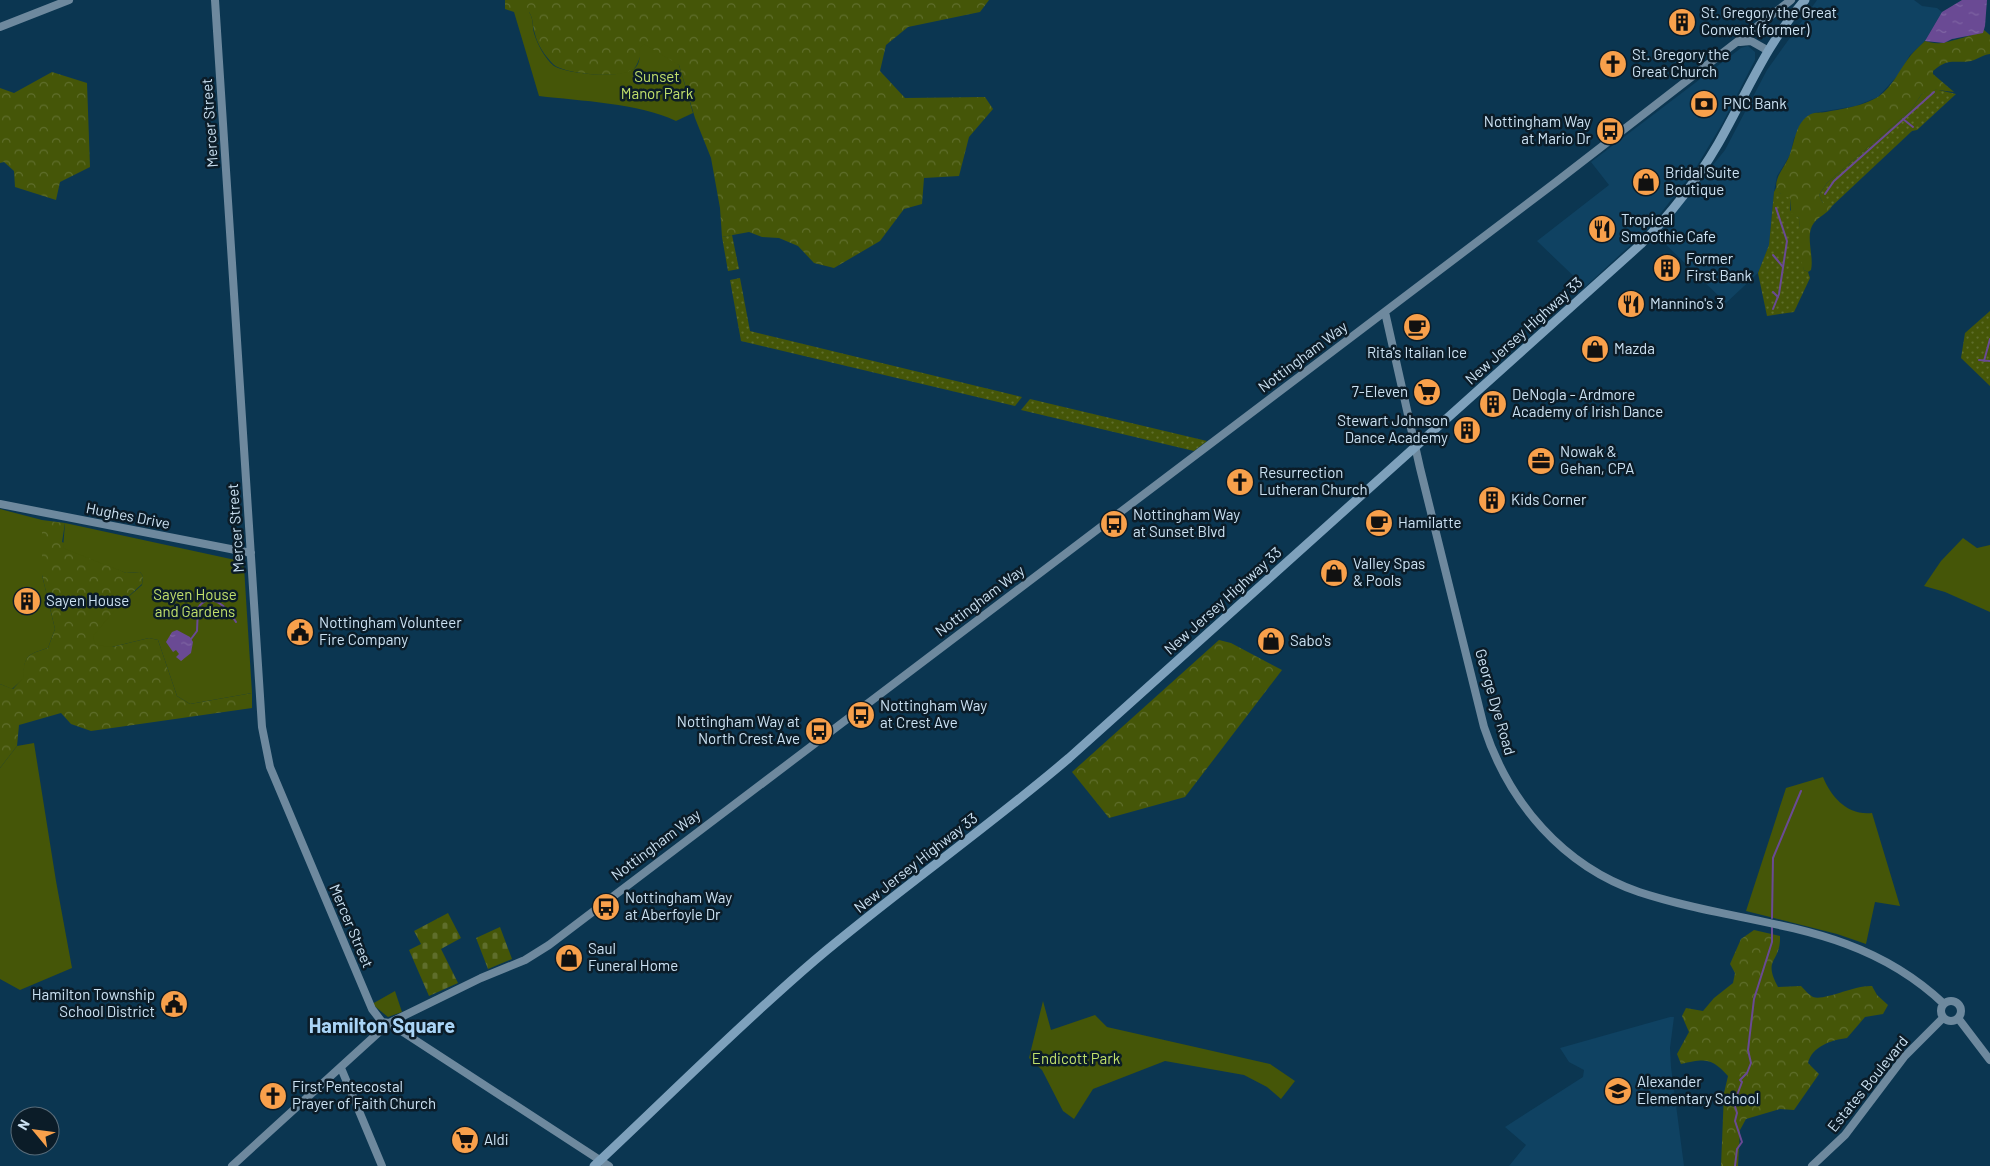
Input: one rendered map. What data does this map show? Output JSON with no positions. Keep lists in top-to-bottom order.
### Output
{
  "streets": {
    "main road": ["New Jersey Highway 33"],
    "street": [
      "Mercer Street",
      "Nottingham Way",
      "Hughes Drive",
      "George Dye Road",
      "Estates Boulevard"
    ]
  },
  "crossings": [
    ["Mercer Street", "New Jersey Highway 33"],
    ["Mercer Street", "Nottingham Way"],
    ["Mercer Street", "Hughes Drive"],
    ["New Jersey Highway 33", "George Dye Road"],
    ["Nottingham Way", "George Dye Road"],
    ["George Dye Road", "Estates Boulevard"]
  ],
  "districts": ["Hamilton Square"],
  "parks": ["Sunset Manor Park", "Sayen House and Gardens", "Endicott Park"],
  "places": {
    "building": [
      "St. Gregory the Great Convent (former)",
      "Former First Bank",
      "DeNogla - Ardmore Academy of Irish Dance",
      "Stewart Johnson Dance Academy",
      "Kids Corner",
      "Sayen House"
    ],
    "church": ["St. Gregory the Great Church", "Resurrection Lutheran Church", "First Pentecostal Prayer of Faith Church"],
    "bank": ["PNC Bank"],
    "bus stop": [
      "Nottingham Way at Mario Dr",
      "Nottingham Way at Sunset Blvd",
      "Nottingham Way at Crest Ave",
      "Nottingham Way at North Crest Ave",
      "Nottingham Way at Aberfoyle Dr"
    ],
    "shop": [
      "Bridal Suite Boutique",
      "Mazda",
      "Valley Spas & Pools",
      "Sabo's",
      "Saul Funeral Home"
    ],
    "restaurant": ["Tropical Smoothie Cafe", "Mannino's 3"],
    "cafe": ["Rita's Italian Ice", "Hamilatte"],
    "supermarket": ["7-Eleven", "Aldi"],
    "office": ["Nowak & Gehan, CPA"],
    "public building": ["Nottingham Volunteer Fire Company", "Hamilton Township School District"],
    "school or university": ["Alexander Elementary School"]
  },
  "north": "top left"
}
